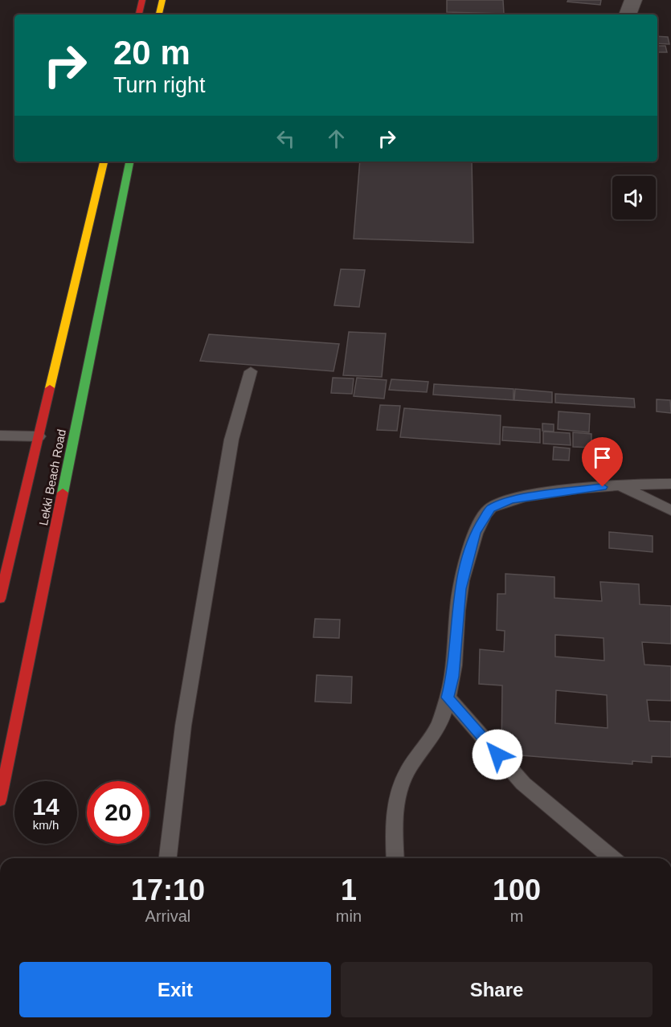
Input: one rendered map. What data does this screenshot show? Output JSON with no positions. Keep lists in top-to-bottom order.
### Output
{
  "streets": {
    "main road": ["Lekki Beach Road"]
  },
  "page": {
    "turn": ["20 m", "Turn right"],
    "speed": "14 km/h",
    "limit": "20",
    "eta": [
      "17:10",
      "Arrival",
      "1",
      "min",
      "100",
      "m"
    ],
    "buttons": ["Exit", "Share"]
  }
}
